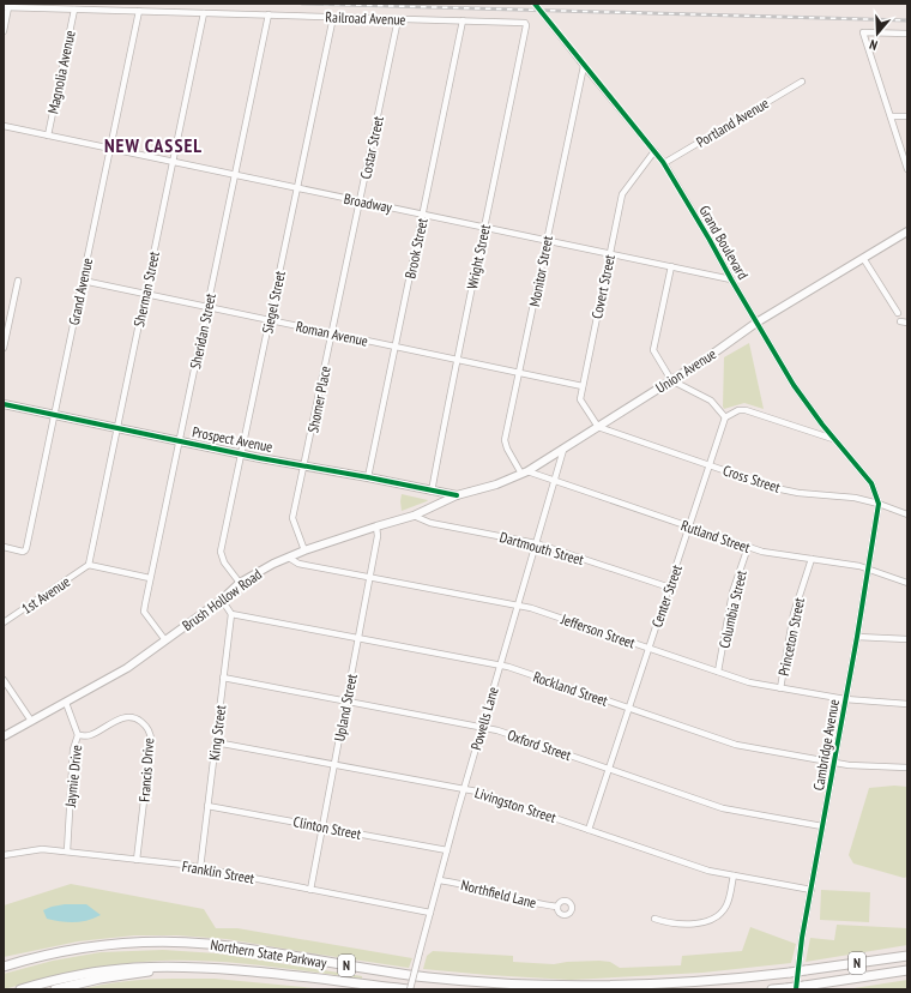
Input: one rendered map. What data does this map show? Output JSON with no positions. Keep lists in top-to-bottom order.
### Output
{
  "streets": {
    "highway": ["Northern State Parkway", "N"],
    "main road": ["Union Avenue", "Prospect Avenue", "Brush Hollow Road"],
    "street": [
      "Railroad Avenue",
      "Magnolia Avenue",
      "Portland Avenue",
      "Costar Street",
      "Broadway",
      "Grand Boulevard",
      "Brook Street",
      "Wright Street",
      "Monitor Street",
      "Covert Street",
      "Sherman Street",
      "Grand Avenue",
      "Siegel Street",
      "Sheridan Street",
      "Roman Avenue",
      "Shomer Place",
      "Cross Street",
      "Rutland Street",
      "Dartmouth Street",
      "1st Avenue",
      "Center Street",
      "Columbia Street",
      "Jefferson Street",
      "Princeton Street",
      "Rockland Street",
      "Upland Street",
      "Powells Lane",
      "King Street",
      "Oxford Street",
      "Cambridge Avenue",
      "Francis Drive",
      "Jaymie Drive",
      "Livingston Street",
      "Clinton Street",
      "Franklin Street",
      "Northfield Lane"
    ]
  },
  "crossings": [
    ["Railroad Avenue", "Magnolia Avenue"],
    ["Railroad Avenue", "Costar Street"],
    ["Railroad Avenue", "Brook Street"],
    ["Railroad Avenue", "Wright Street"],
    ["Railroad Avenue", "Sherman Street"],
    ["Railroad Avenue", "Grand Avenue"],
    ["Railroad Avenue", "Siegel Street"],
    ["Railroad Avenue", "Sheridan Street"],
    ["Magnolia Avenue", "Broadway"],
    ["Portland Avenue", "Grand Boulevard"],
    ["Costar Street", "Broadway"],
    ["Costar Street", "Roman Avenue"],
    ["Costar Street", "Shomer Place"],
    ["Broadway", "Grand Boulevard"],
    ["Broadway", "Brook Street"],
    ["Broadway", "Wright Street"],
    ["Broadway", "Monitor Street"],
    ["Broadway", "Covert Street"],
    ["Broadway", "Sherman Street"],
    ["Broadway", "Grand Avenue"],
    ["Broadway", "Siegel Street"],
    ["Broadway", "Sheridan Street"],
    ["Grand Boulevard", "Monitor Street"],
    ["Grand Boulevard", "Covert Street"],
    ["Grand Boulevard", "Union Avenue"],
    ["Grand Boulevard", "Cross Street"],
    ["Grand Boulevard", "Cambridge Avenue"],
    ["Brook Street", "Roman Avenue"],
    ["Brook Street", "Prospect Avenue"],
    ["Wright Street", "Roman Avenue"],
    ["Wright Street", "Prospect Avenue"],
    ["Monitor Street", "Roman Avenue"],
    ["Monitor Street", "Union Avenue"],
    ["Monitor Street", "Rutland Street"],
    ["Covert Street", "Roman Avenue"],
    ["Covert Street", "Union Avenue"],
    ["Covert Street", "Cross Street"],
    ["Sherman Street", "Roman Avenue"],
    ["Sherman Street", "Prospect Avenue"],
    ["Sherman Street", "1st Avenue"],
    ["Grand Avenue", "Roman Avenue"],
    ["Grand Avenue", "Prospect Avenue"],
    ["Siegel Street", "Roman Avenue"],
    ["Siegel Street", "Prospect Avenue"],
    ["Siegel Street", "Brush Hollow Road"],
    ["Sheridan Street", "Roman Avenue"],
    ["Sheridan Street", "Prospect Avenue"],
    ["Sheridan Street", "Brush Hollow Road"],
    ["Roman Avenue", "Shomer Place"],
    ["Union Avenue", "Prospect Avenue"],
    ["Union Avenue", "Cross Street"],
    ["Union Avenue", "Rutland Street"],
    ["Union Avenue", "Brush Hollow Road"],
    ["Union Avenue", "Powells Lane"],
    ["Shomer Place", "Prospect Avenue"],
    ["Shomer Place", "Brush Hollow Road"],
    ["Prospect Avenue", "Brush Hollow Road"],
    ["Cross Street", "Center Street"],
    ["Cross Street", "Cambridge Avenue"],
    ["Rutland Street", "Center Street"],
    ["Rutland Street", "Columbia Street"],
    ["Rutland Street", "Princeton Street"],
    ["Rutland Street", "Powells Lane"],
    ["Rutland Street", "Cambridge Avenue"],
    ["Dartmouth Street", "Center Street"],
    ["Dartmouth Street", "Brush Hollow Road"],
    ["Dartmouth Street", "Powells Lane"],
    ["Center Street", "Jefferson Street"],
    ["Center Street", "Rockland Street"],
    ["Center Street", "Oxford Street"],
    ["Center Street", "Livingston Street"],
    ["Brush Hollow Road", "Jefferson Street"],
    ["Brush Hollow Road", "Upland Street"],
    ["Brush Hollow Road", "Jaymie Drive"],
    ["Columbia Street", "Jefferson Street"],
    ["Jefferson Street", "Princeton Street"],
    ["Jefferson Street", "Upland Street"],
    ["Jefferson Street", "Powells Lane"],
    ["Jefferson Street", "Cambridge Avenue"],
    ["Rockland Street", "Upland Street"],
    ["Rockland Street", "Powells Lane"],
    ["Rockland Street", "King Street"],
    ["Rockland Street", "Cambridge Avenue"],
    ["Upland Street", "Oxford Street"],
    ["Upland Street", "Livingston Street"],
    ["Upland Street", "Clinton Street"],
    ["Upland Street", "Franklin Street"],
    ["Powells Lane", "Oxford Street"],
    ["Powells Lane", "Livingston Street"],
    ["Powells Lane", "Clinton Street"],
    ["Powells Lane", "Franklin Street"],
    ["Powells Lane", "Northfield Lane"],
    ["Powells Lane", "Northern State Parkway"],
    ["King Street", "Oxford Street"],
    ["King Street", "Livingston Street"],
    ["King Street", "Clinton Street"],
    ["King Street", "Franklin Street"],
    ["Oxford Street", "Cambridge Avenue"],
    ["Cambridge Avenue", "Livingston Street"],
    ["Cambridge Avenue", "N"],
    ["Francis Drive", "Jaymie Drive"],
    ["Francis Drive", "Franklin Street"],
    ["Jaymie Drive", "Franklin Street"]
  ],
  "districts": ["NEW CASSEL"],
  "north": "bottom"
}
